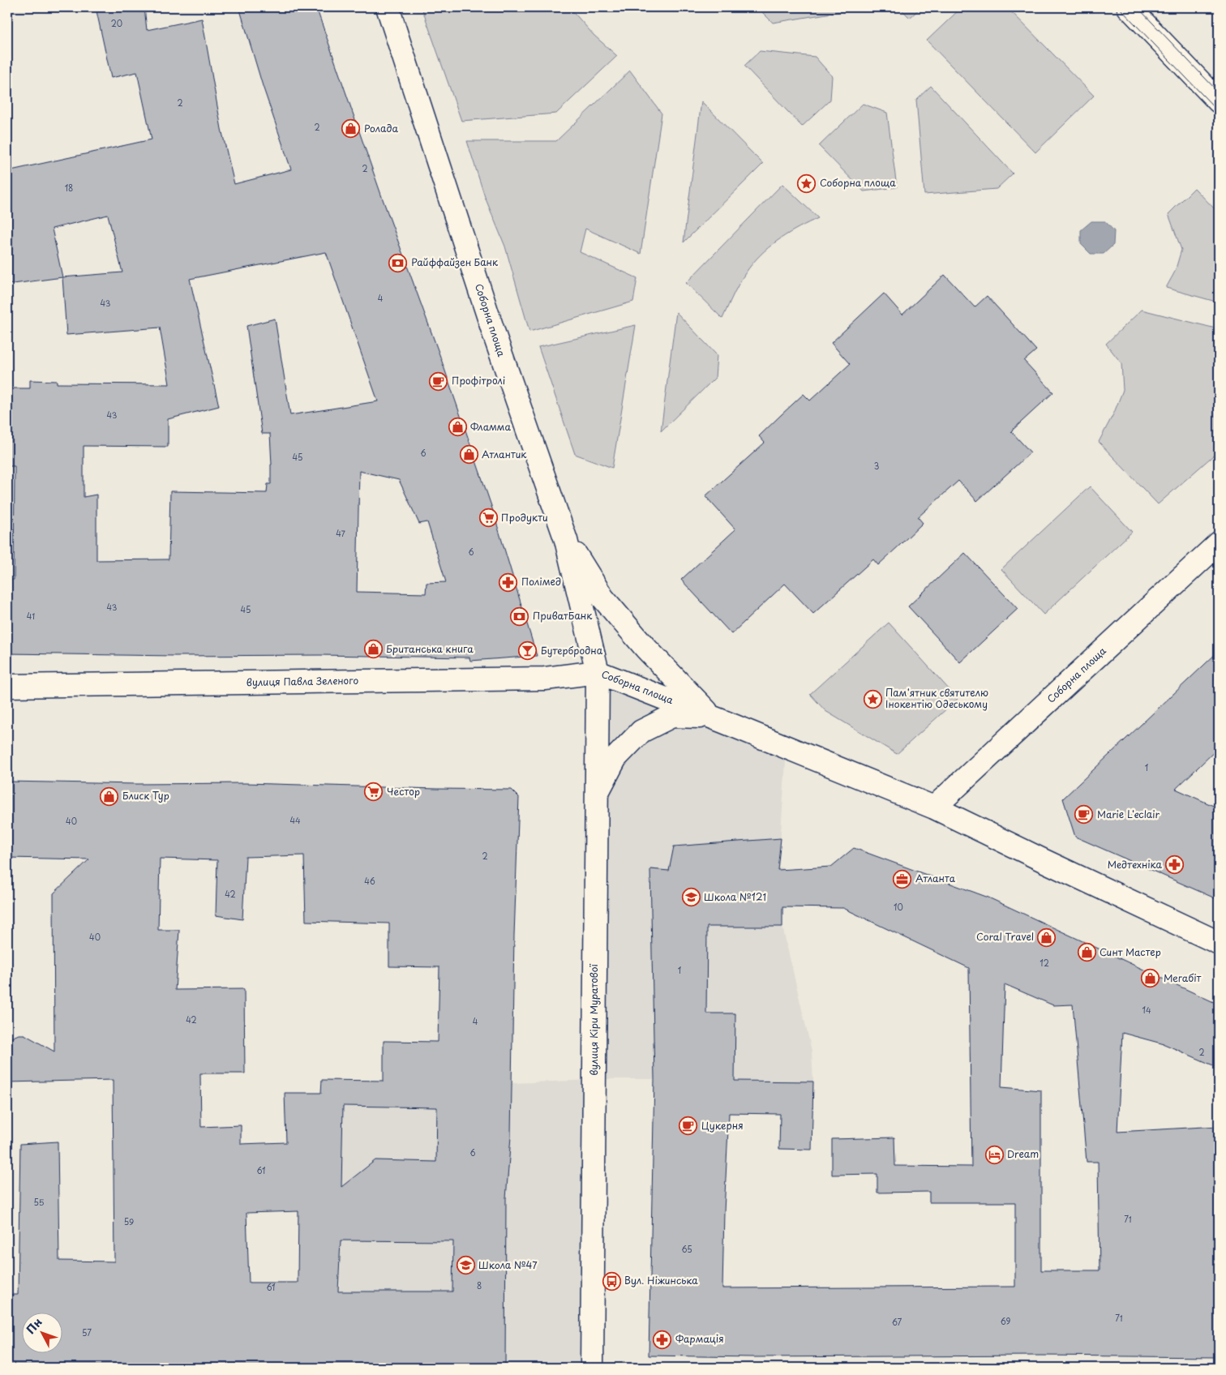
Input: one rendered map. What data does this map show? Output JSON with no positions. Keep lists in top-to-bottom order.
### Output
{
  "streets": {
    "street": ["Соборна площа", "вулиця Павла Зеленого", "вулиця Кіри Муратової"]
  },
  "crossings": [
    ["Соборна площа", "вулиця Павла Зеленого"],
    ["Соборна площа", "вулиця Кіри Муратової"],
    ["вулиця Павла Зеленого", "вулиця Кіри Муратової"]
  ],
  "places": {
    "shop": [
      "Ролада",
      "Фламма",
      "Атлантик",
      "Британська книга",
      "Блиск Тур",
      "Coral Travel",
      "Синт Мастер",
      "Мегабіт"
    ],
    "place": ["Соборна площа", "Пам'ятник святителю Інокентію Одеському"],
    "bank": ["Райффайзен Банк", "ПриватБанк"],
    "cafe": ["Профітролі", "Marie L'eclair", "Цукерня"],
    "supermarket": ["Продукти", "Честор"],
    "pharmacy": ["Полімед", "Медтехніка", "Фармація"],
    "bar": ["Бутербродна"],
    "office": ["Атланта"],
    "school or university": ["Школа №121", "Школа №47"],
    "hotel": ["Dream"],
    "bus stop": ["Вул. Ніжинська"]
  },
  "house_numbers": [
    "20",
    "2",
    "2",
    "2",
    "18",
    "4",
    "43",
    "43",
    "6",
    "45",
    "3",
    "47",
    "6",
    "43",
    "45",
    "41",
    "1",
    "44",
    "40",
    "2",
    "46",
    "42",
    "10",
    "40",
    "12",
    "1",
    "14",
    "42",
    "4",
    "2",
    "6",
    "61",
    "55",
    "71",
    "59",
    "65",
    "8",
    "61",
    "71",
    "69",
    "67",
    "57"
  ],
  "north": "top left"
}
